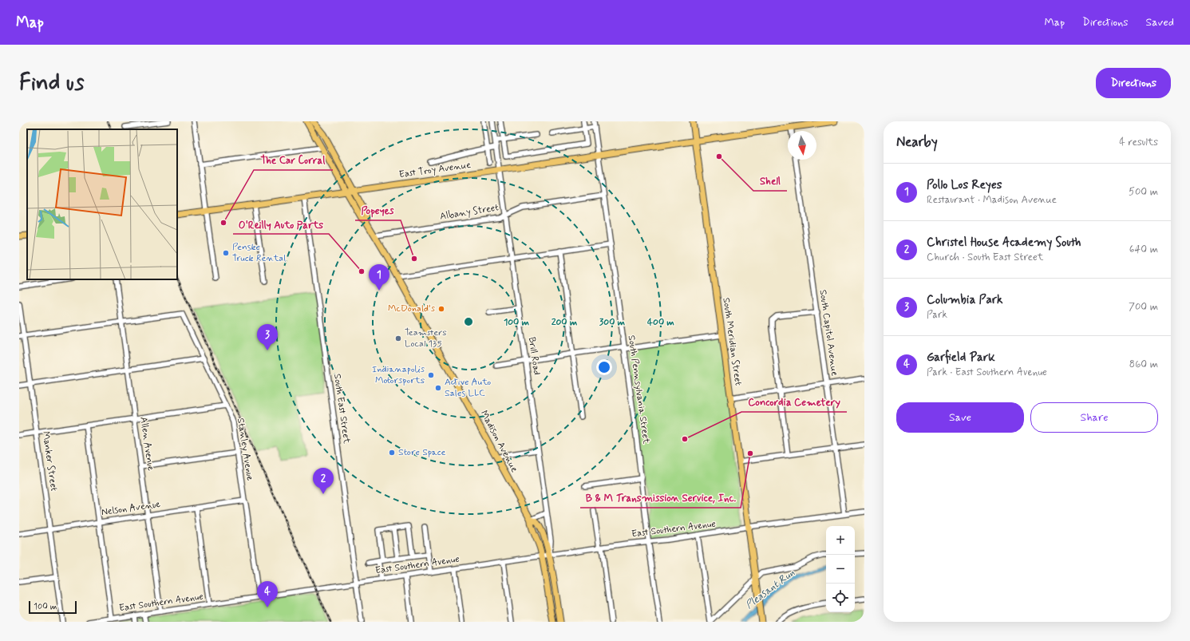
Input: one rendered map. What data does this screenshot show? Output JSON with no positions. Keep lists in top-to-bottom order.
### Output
{
  "streets": {
    "main road": ["East Troy Avenue", "South Meridian Street", "Madison Avenue"],
    "street": [
      "Albany Street",
      "South Capitol Avenue",
      "Brill Road",
      "South Pennsylvania Street",
      "South East Street",
      "Allen Avenue",
      "Stanley Avenue",
      "Manker Street",
      "Nelson Avenue",
      "East Southern Avenue"
    ]
  },
  "crossings": [
    ["East Troy Avenue", "South Meridian Street"],
    ["East Troy Avenue", "Brill Road"],
    ["East Troy Avenue", "South Pennsylvania Street"],
    ["East Troy Avenue", "South East Street"],
    ["East Troy Avenue", "Madison Avenue"],
    ["Albany Street", "Brill Road"],
    ["Albany Street", "South Pennsylvania Street"],
    ["Albany Street", "Madison Avenue"],
    ["South Capitol Avenue", "East Southern Avenue"],
    ["South Meridian Street", "East Southern Avenue"],
    ["Brill Road", "Madison Avenue"],
    ["Brill Road", "East Southern Avenue"],
    ["South Pennsylvania Street", "East Southern Avenue"],
    ["South East Street", "East Southern Avenue"],
    ["Madison Avenue", "East Southern Avenue"],
    ["Allen Avenue", "Stanley Avenue"],
    ["Allen Avenue", "Nelson Avenue"],
    ["Allen Avenue", "East Southern Avenue"],
    ["Stanley Avenue", "Nelson Avenue"],
    ["Stanley Avenue", "East Southern Avenue"],
    ["Manker Street", "Nelson Avenue"]
  ],
  "water": ["Pleasant Run"],
  "places": [
    "Shell",
    "The Car Corral",
    "Penske Truck Rental",
    "Popeyes",
    "O'Reilly Auto Parts",
    "McDonald's",
    "Teamsters Local 135",
    "Indianapolis Motorsports",
    "Active Auto Sales LLC",
    "Concordia Cemetery",
    "Store Space",
    "B & M Transmission Service, Inc."
  ],
  "scale_bar": "100 m",
  "north": "bottom",
  "page": {
    "header": "Map",
    "nav": ["Map", "Directions", "Saved"],
    "buttons": [
      "Directions",
      ["Save", "Share"]
    ],
    "title": "Find us",
    "heading": ["Nearby", "4 results"],
    "list": [
      {
        "mark": "1",
        "name": "Pollo Los Reyes",
        "note": "Restaurant · Madison Avenue",
        "value": "500 m"
      },
      {
        "mark": "2",
        "name": "Christel House Academy South",
        "note": "Church · South East Street",
        "value": "640 m"
      },
      {
        "mark": "3",
        "name": "Columbia Park",
        "note": "Park",
        "value": "700 m"
      },
      {
        "mark": "4",
        "name": "Garfield Park",
        "note": "Park · East Southern Avenue",
        "value": "860 m"
      }
    ],
    "pins": [
      "1",
      "3",
      "2",
      "4"
    ],
    "map_buttons": ["+", "−"],
    "scale": "100 m"
  },
  "rings": [
    "100 m",
    "200 m",
    "300 m",
    "400 m"
  ]
}
